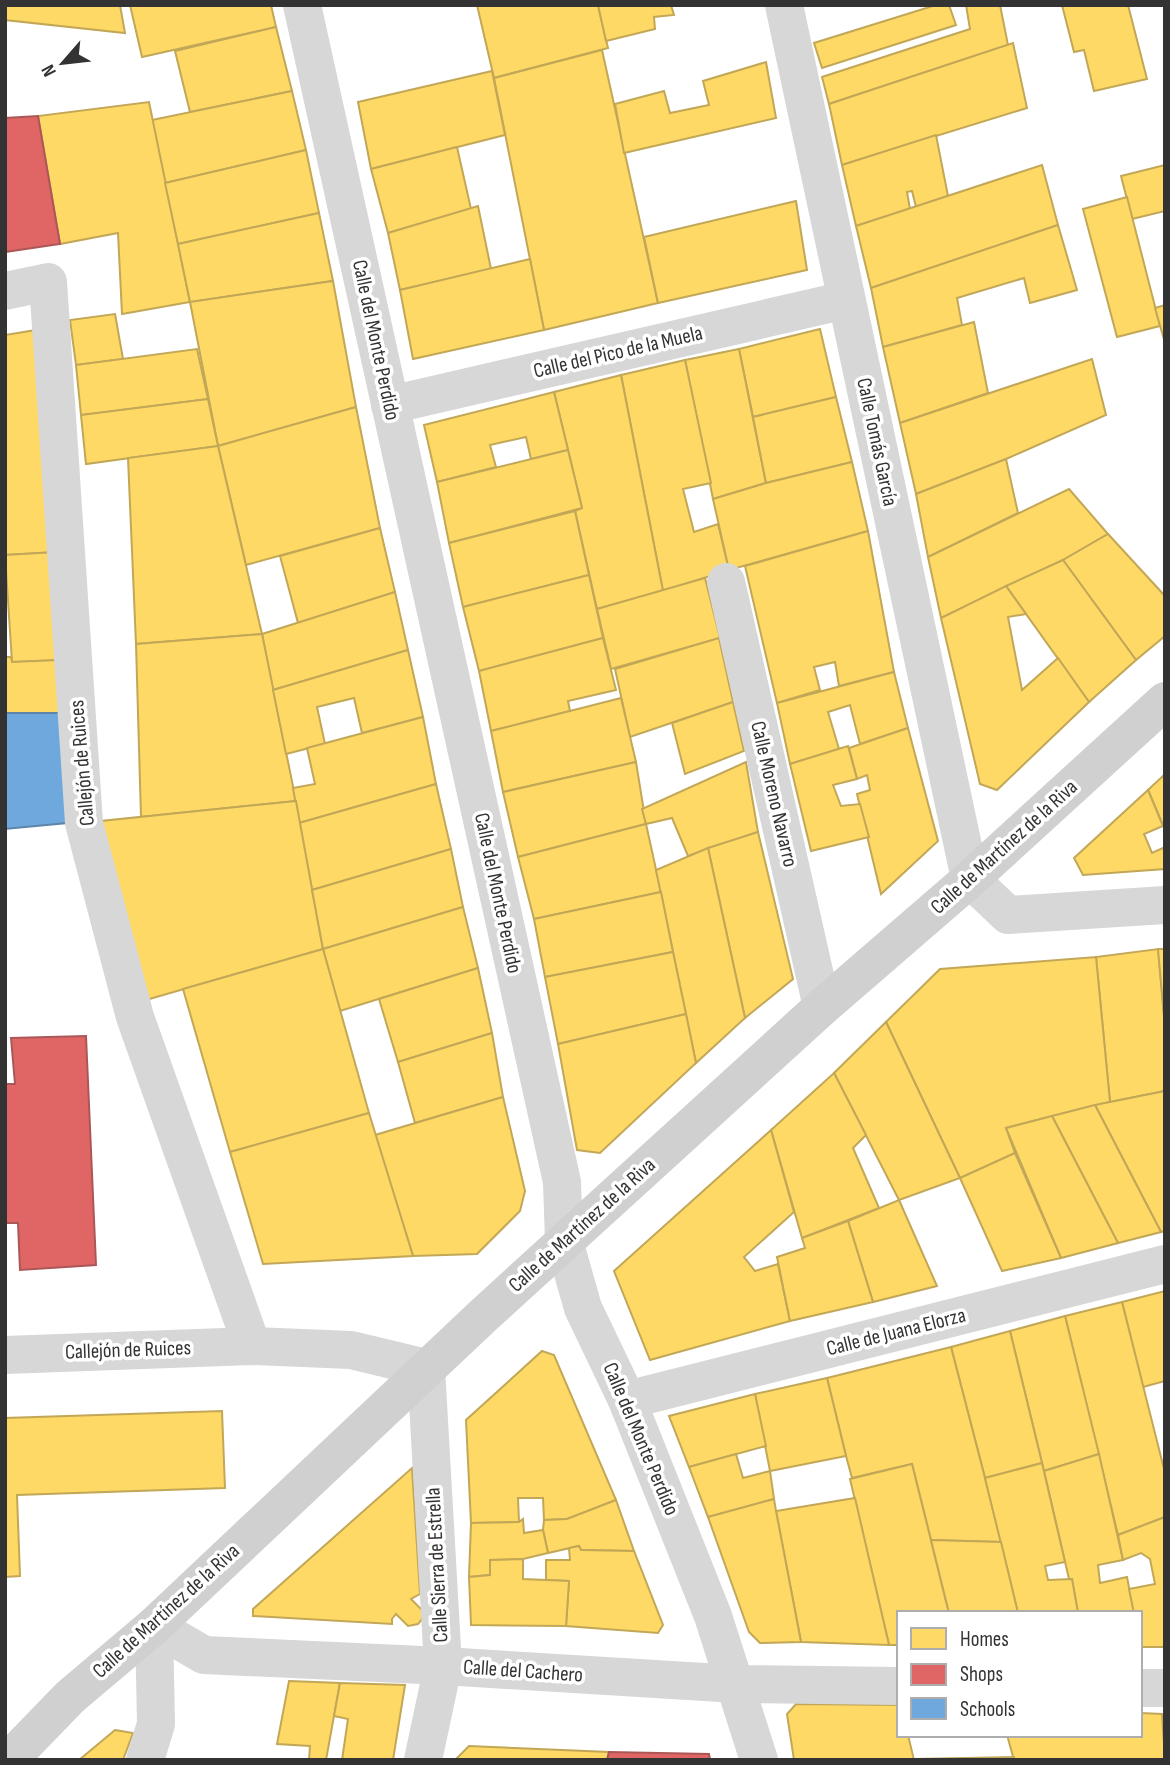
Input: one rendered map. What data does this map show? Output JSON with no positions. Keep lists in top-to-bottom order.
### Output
{
  "streets": {
    "street": [
      "Calle del Monte Perdido",
      "Calle del Pico de la Muela",
      "Calle Tomás García",
      "Callejón de Ruices",
      "Calle Moreno Navarro",
      "Calle de Martínez de la Riva",
      "Calle de Juana Elorza",
      "Calle Sierra de Estrella",
      "Calle del Cachero"
    ]
  },
  "crossings": [
    ["Calle del Monte Perdido", "Calle del Pico de la Muela"],
    ["Calle del Monte Perdido", "Calle de Martínez de la Riva"],
    ["Calle del Monte Perdido", "Calle de Juana Elorza"],
    ["Calle del Monte Perdido", "Calle del Cachero"],
    ["Calle del Pico de la Muela", "Calle Tomás García"],
    ["Calle Tomás García", "Calle de Martínez de la Riva"],
    ["Callejón de Ruices", "Calle de Martínez de la Riva"],
    ["Callejón de Ruices", "Calle Sierra de Estrella"],
    ["Calle Moreno Navarro", "Calle de Martínez de la Riva"],
    ["Calle de Martínez de la Riva", "Calle Sierra de Estrella"],
    ["Calle de Martínez de la Riva", "Calle del Cachero"],
    ["Calle Sierra de Estrella", "Calle del Cachero"]
  ],
  "legend": ["Homes", "Shops", "Schools"],
  "north": "bottom left"
}
